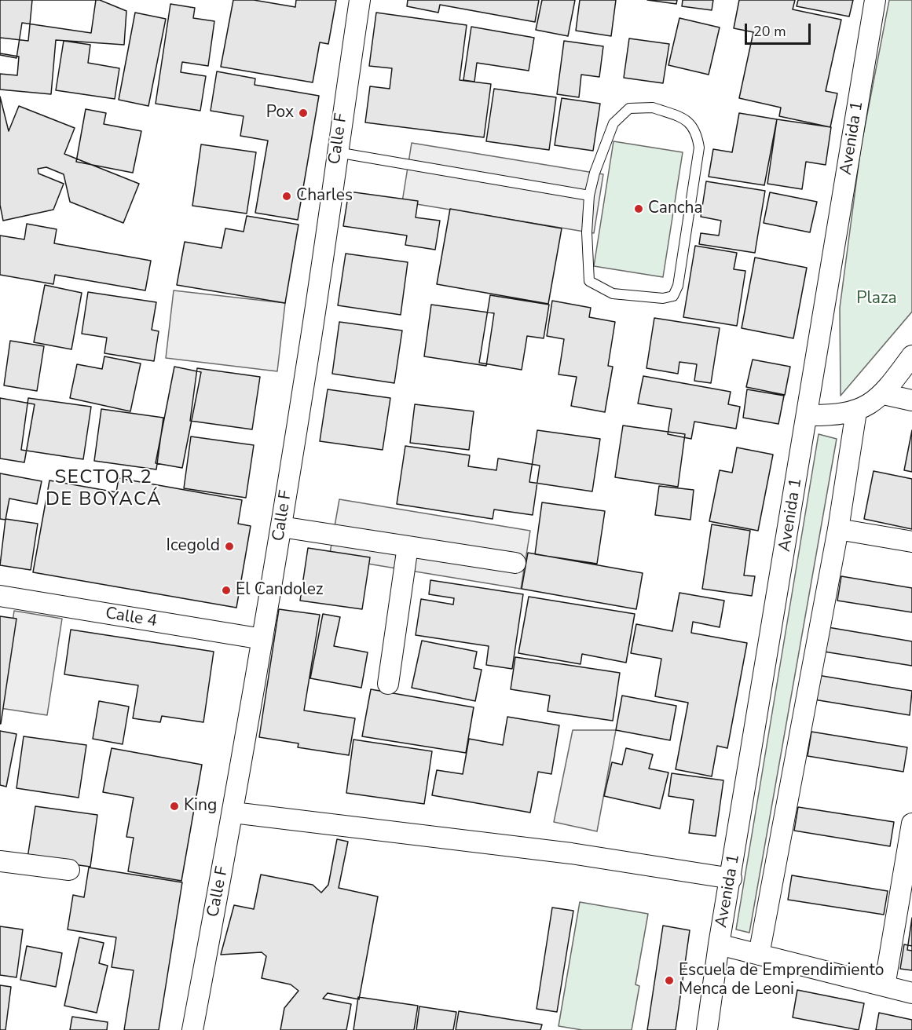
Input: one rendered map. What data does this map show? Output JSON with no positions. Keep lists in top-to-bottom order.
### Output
{
  "streets": {
    "street": ["Avenida 1", "Calle F", "Calle 4"]
  },
  "crossings": [
    ["Calle F", "Calle 4"]
  ],
  "districts": ["SECTOR 2 DE BOYACÁ"],
  "parks": ["Plaza"],
  "places": [
    "Pox",
    "Charles",
    "Cancha",
    "Icegold",
    "El Candolez",
    "King",
    "Escuela de Emprendimiento Menca de Leoni"
  ],
  "scale_bar": "20 m"
}
